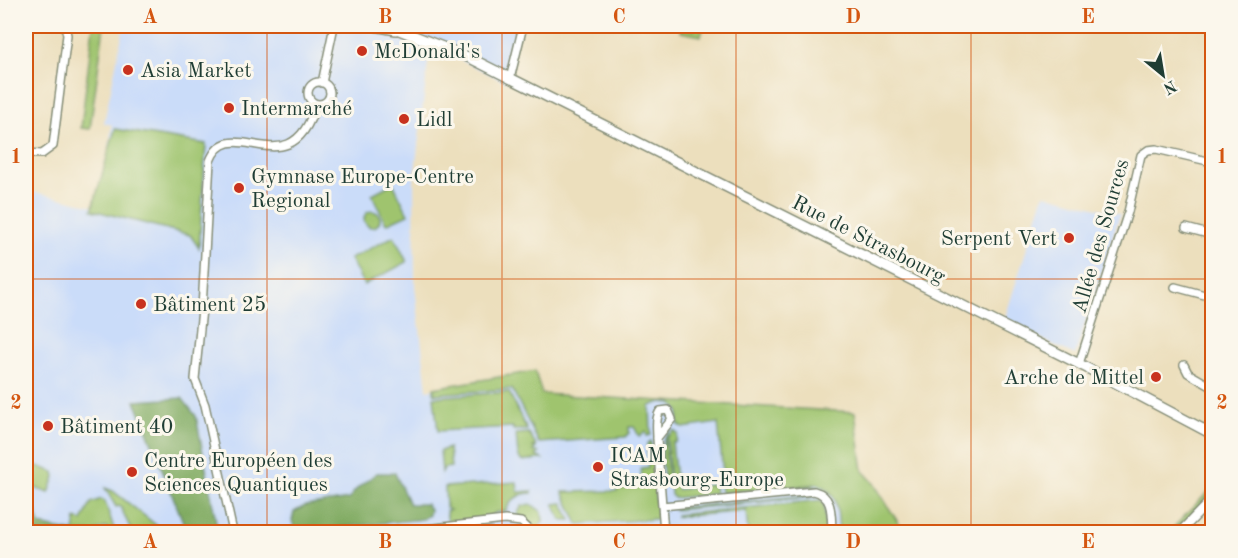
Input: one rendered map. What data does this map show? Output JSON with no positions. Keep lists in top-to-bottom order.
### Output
{
  "streets": {
    "main road": ["Rue de Strasbourg"],
    "street": ["Allée des Sources"]
  },
  "crossings": [
    ["Allée des Sources", "Rue de Strasbourg"]
  ],
  "places": [
    "McDonald's",
    "Asia Market",
    "Intermarché",
    "Lidl",
    "Gymnase Europe-Centre Regional",
    "Serpent Vert",
    "Bâtiment 25",
    "Arche de Mittel",
    "Bâtiment 40",
    "ICAM Strasbourg-Europe",
    "Centre Européen des Sciences Quantiques"
  ],
  "north": "bottom right",
  "grid": {
    "columns": [
      "A",
      "B",
      "C",
      "D",
      "E"
    ],
    "rows": ["1", "2"]
  }
}
